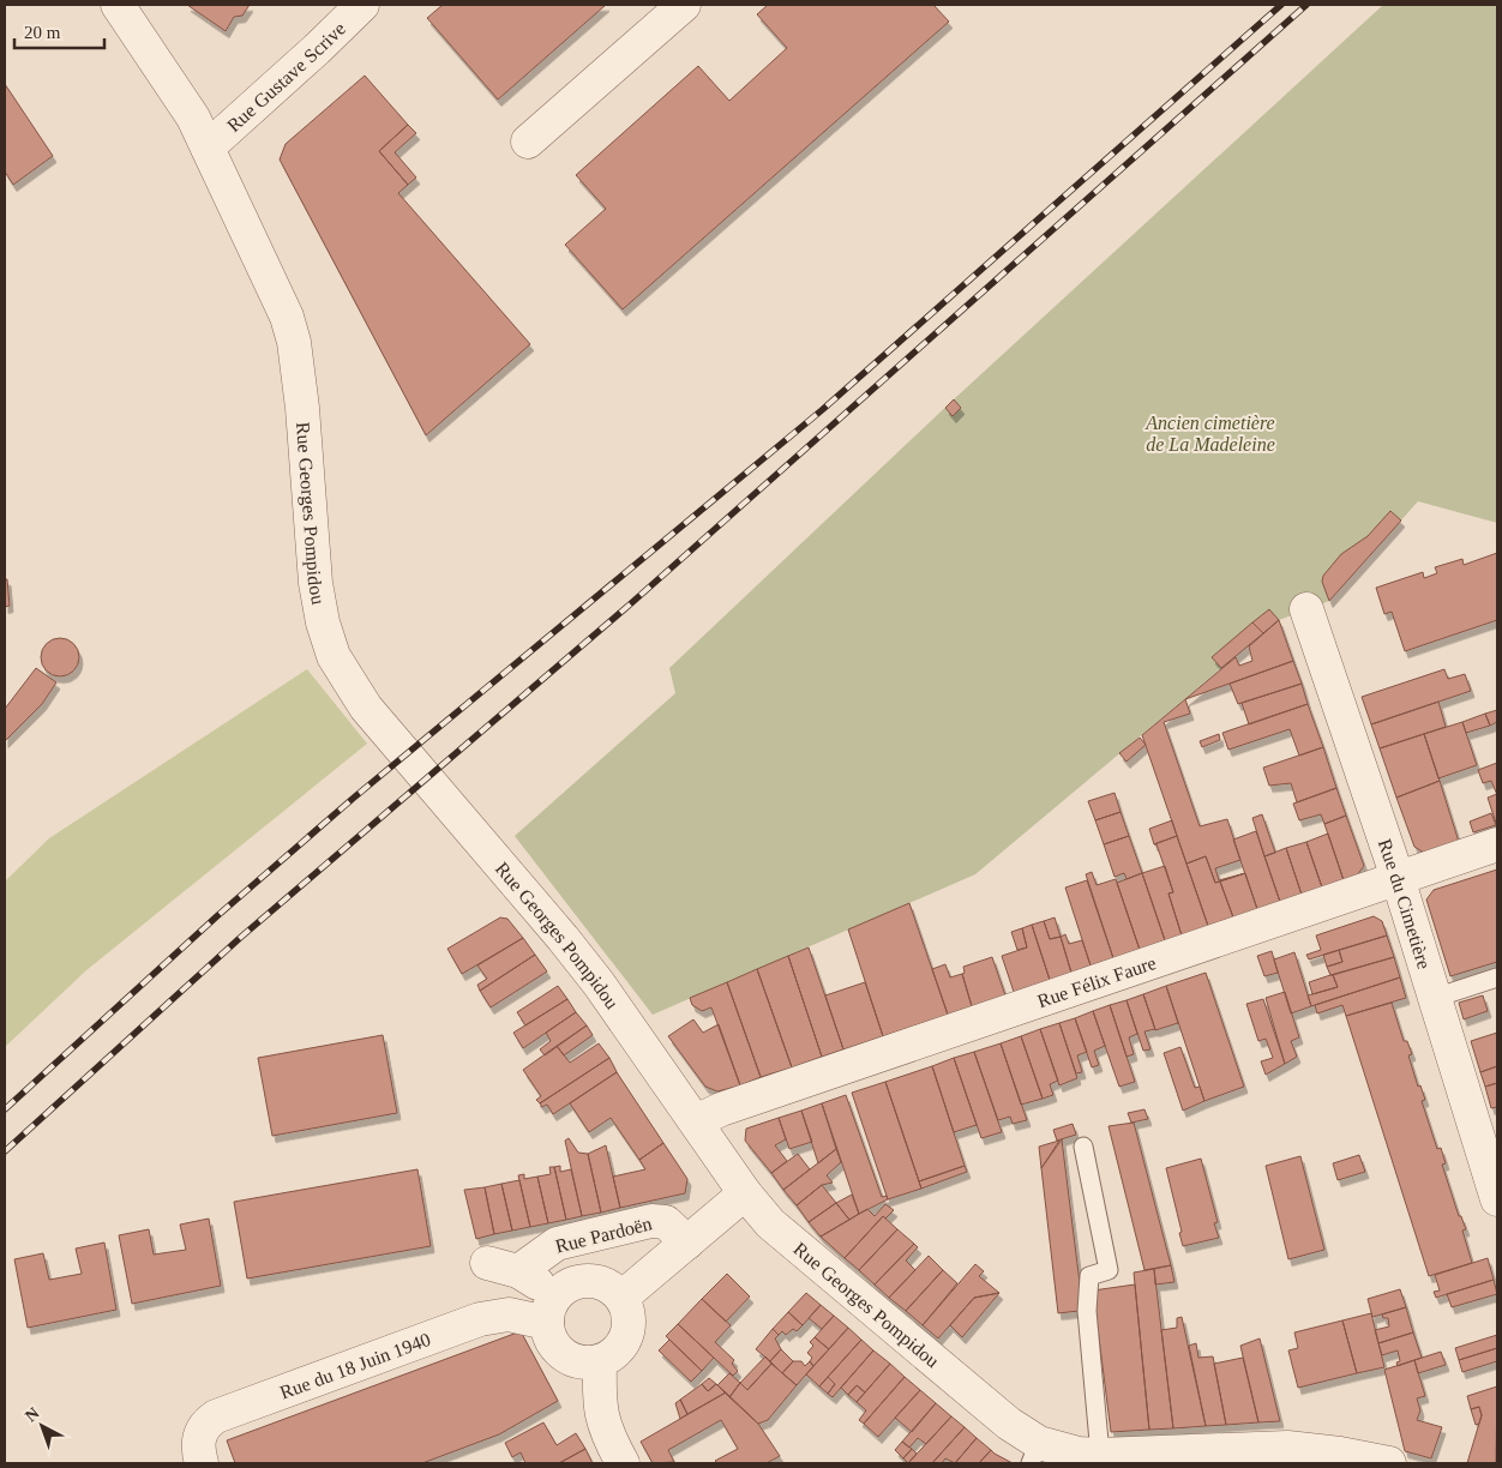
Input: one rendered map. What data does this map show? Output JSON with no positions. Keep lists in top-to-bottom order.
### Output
{
  "streets": {
    "street": [
      "Rue Gustave Scrive",
      "Rue Georges Pompidou",
      "Rue du Cimetière",
      "Rue Félix Faure",
      "Rue Pardoën",
      "Rue du 18 Juin 1940"
    ]
  },
  "crossings": [
    ["Rue Gustave Scrive", "Rue Georges Pompidou"],
    ["Rue Georges Pompidou", "Rue Félix Faure"],
    ["Rue Georges Pompidou", "Rue Pardoën"],
    ["Rue du Cimetière", "Rue Félix Faure"],
    ["Rue Pardoën", "Rue du 18 Juin 1940"]
  ],
  "parks": ["Ancien cimetière de La Madeleine"],
  "scale_bar": "20 m",
  "north": "top left"
}
